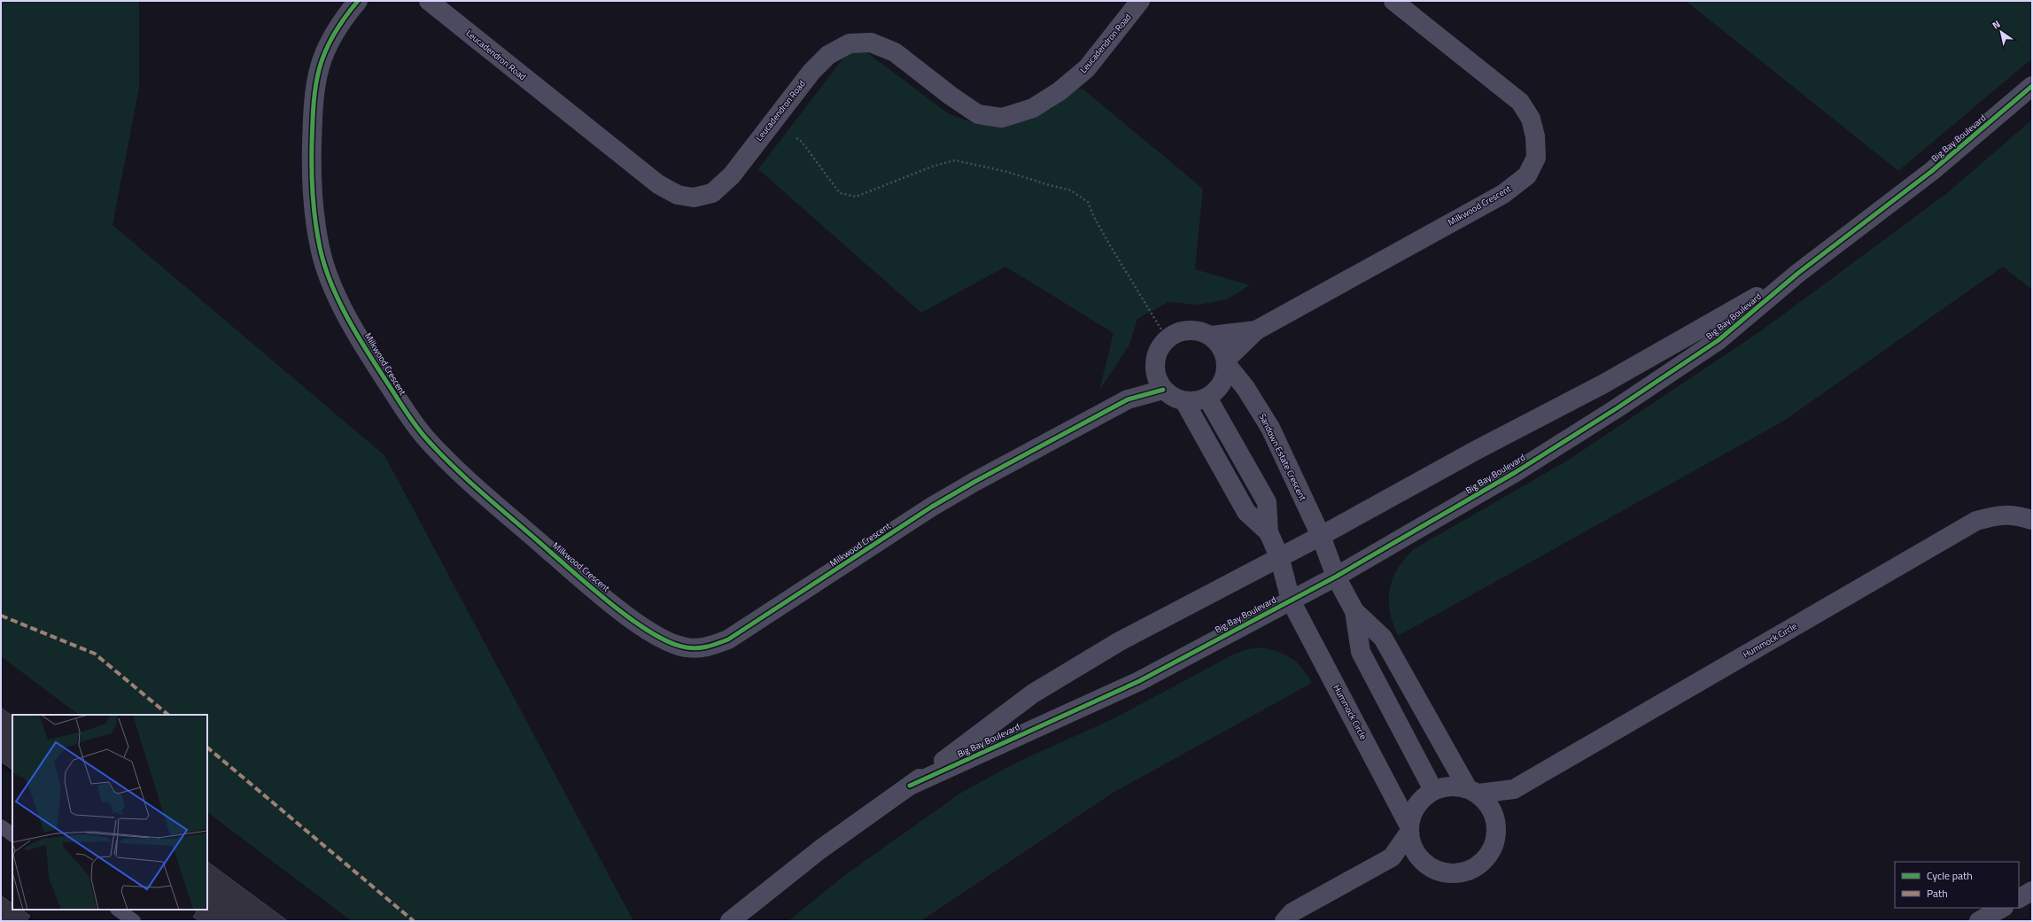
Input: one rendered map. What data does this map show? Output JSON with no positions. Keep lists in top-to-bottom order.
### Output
{
  "streets": {
    "street": [
      "Leucadendron Road",
      "Big Bay Boulevard",
      "Milkwood Crescent",
      "Sandown Estate Crescent",
      "Hummock Circle"
    ]
  },
  "crossings": [
    ["Big Bay Boulevard", "Sandown Estate Crescent"],
    ["Big Bay Boulevard", "Hummock Circle"],
    ["Milkwood Crescent", "Sandown Estate Crescent"]
  ],
  "legend": ["Cycle path", "Path"],
  "north": "top left"
}
